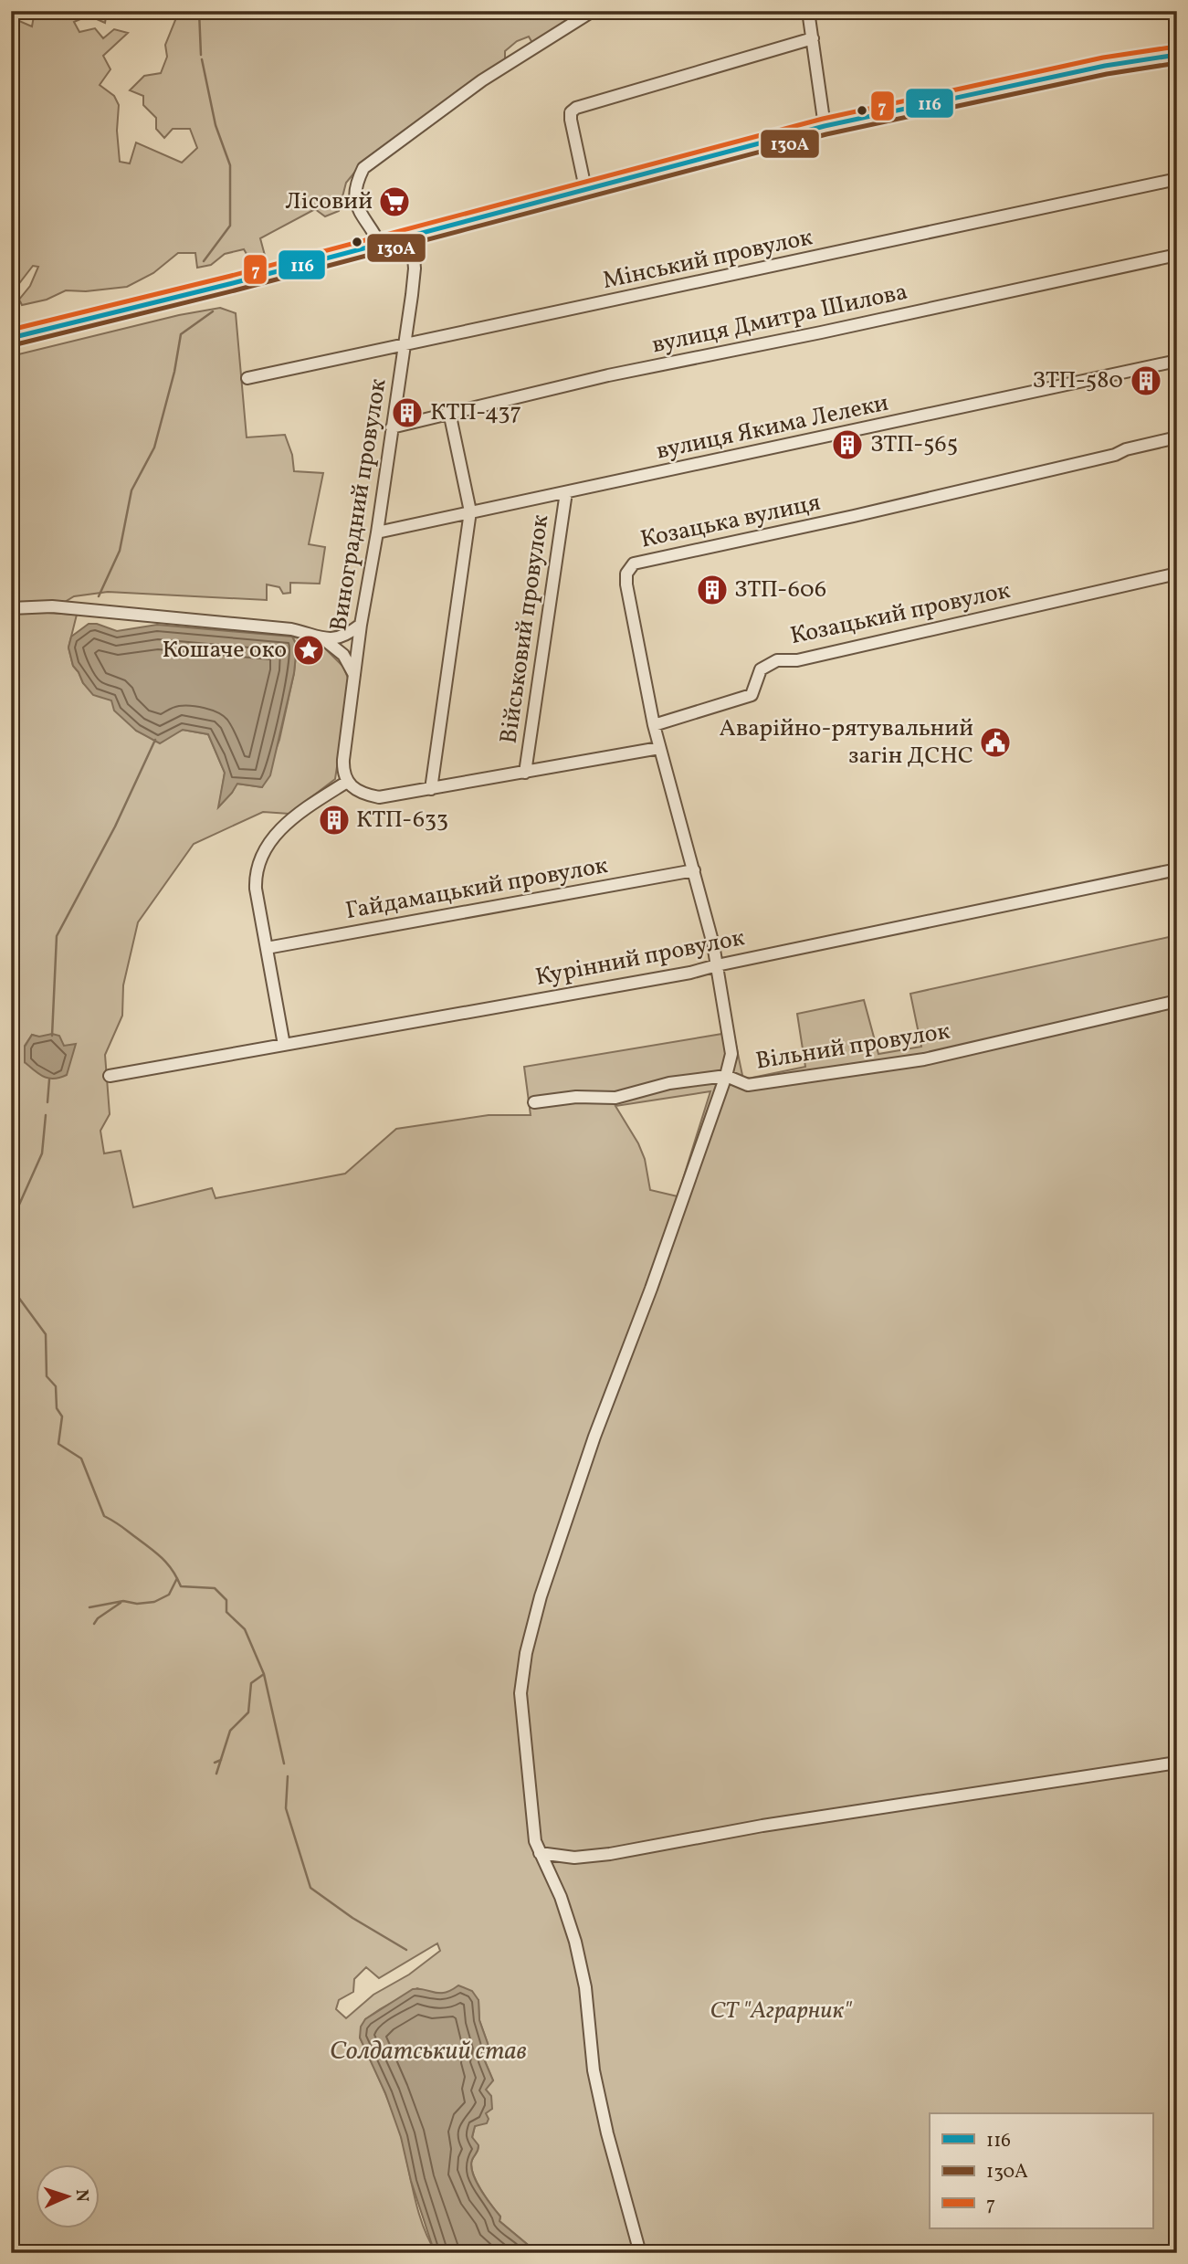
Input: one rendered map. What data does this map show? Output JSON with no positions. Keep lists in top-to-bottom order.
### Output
{
  "streets": {
    "street": [
      "Мінський провулок",
      "вулиця Дмитра Шилова",
      "вулиця Якима Лелеки",
      "Виноградний провулок",
      "Козацька вулиця",
      "Козацький провулок",
      "Військовий провулок",
      "Гайдамацький провулок",
      "Курінний провулок",
      "Вільний провулок"
    ]
  },
  "crossings": [
    ["Мінський провулок", "Виноградний провулок"],
    ["вулиця Дмитра Шилова", "Виноградний провулок"],
    ["вулиця Якима Лелеки", "Виноградний провулок"],
    ["вулиця Якима Лелеки", "Військовий провулок"],
    ["Козацька вулиця", "Козацький провулок"],
    ["Козацька вулиця", "Гайдамацький провулок"],
    ["Козацька вулиця", "Курінний провулок"],
    ["Козацька вулиця", "Вільний провулок"]
  ],
  "water": ["Солдатський став"],
  "parks": ["СТ \"Аграрник\""],
  "places": {
    "supermarket": ["Лісовий"],
    "building": [
      "ЗТП-580",
      "КТП-437",
      "ЗТП-565",
      "ЗТП-606",
      "КТП-633"
    ],
    "place": ["Кошаче око"],
    "public building": ["Аварійно-рятувальний загін ДСНС"]
  },
  "lines": ["transit line 7", "transit line 116", "transit line 130А"],
  "legend": ["116", "130А", "7"],
  "north": "right"
}
